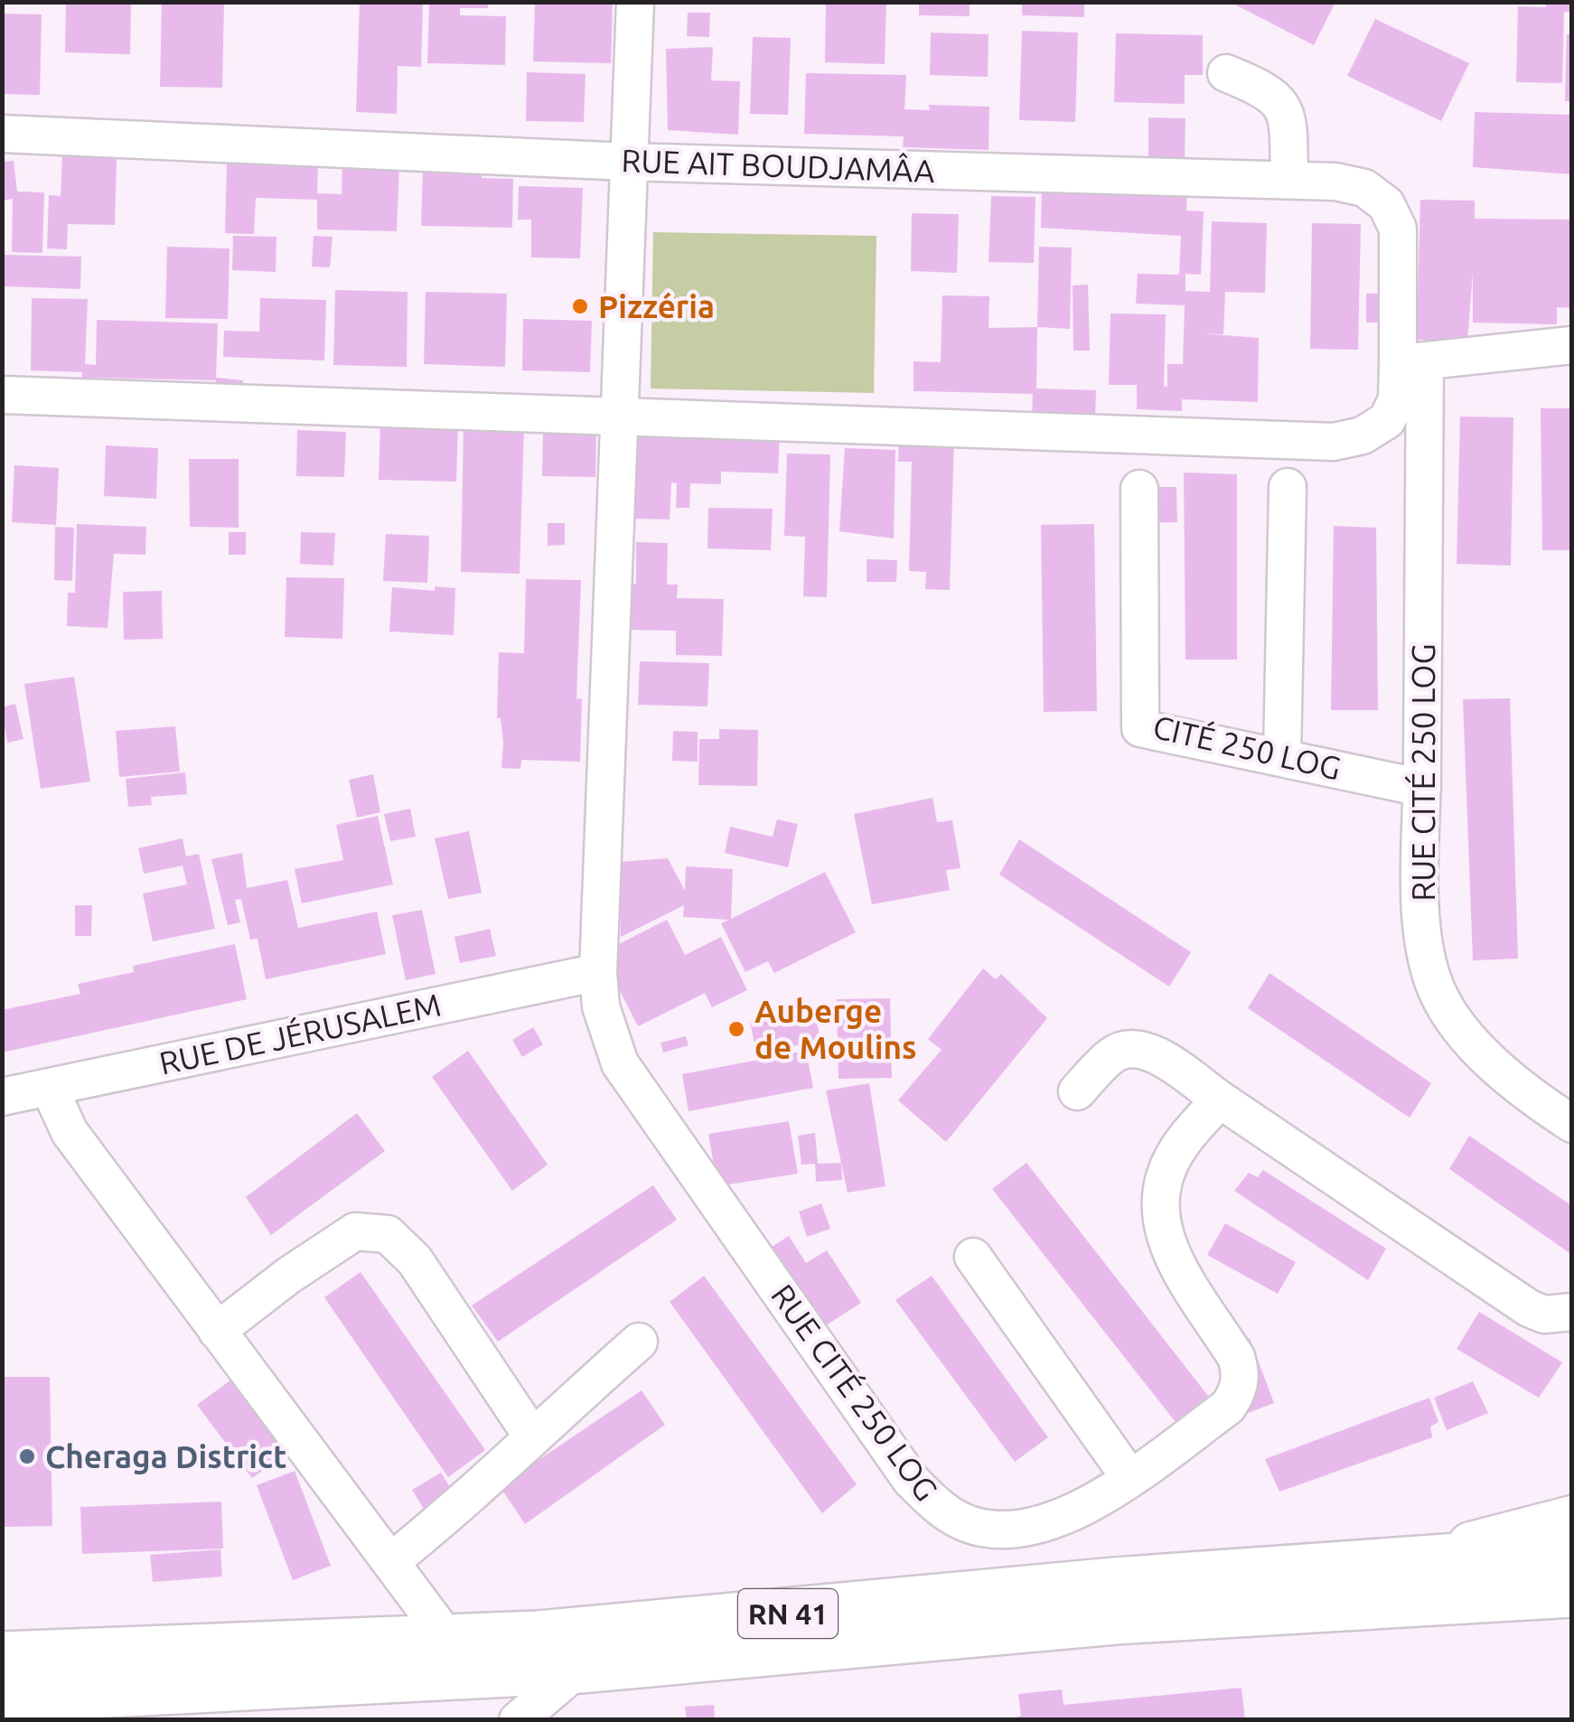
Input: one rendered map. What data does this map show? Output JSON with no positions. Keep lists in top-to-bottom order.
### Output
{
  "streets": {
    "highway": ["RN 41"],
    "street": [
      "RUE AIT BOUDJAMÂA",
      "CITÉ 250 LOG",
      "RUE CITÉ 250 LOG",
      "RUE DE JÉRUSALEM"
    ]
  },
  "crossings": [
    ["RUE AIT BOUDJAMÂA", "RUE CITÉ 250 LOG"],
    ["CITÉ 250 LOG", "RUE CITÉ 250 LOG"],
    ["RUE CITÉ 250 LOG", "RUE DE JÉRUSALEM"]
  ],
  "places": ["Pizzéria", "Auberge de Moulins", "Cheraga District"]
}
